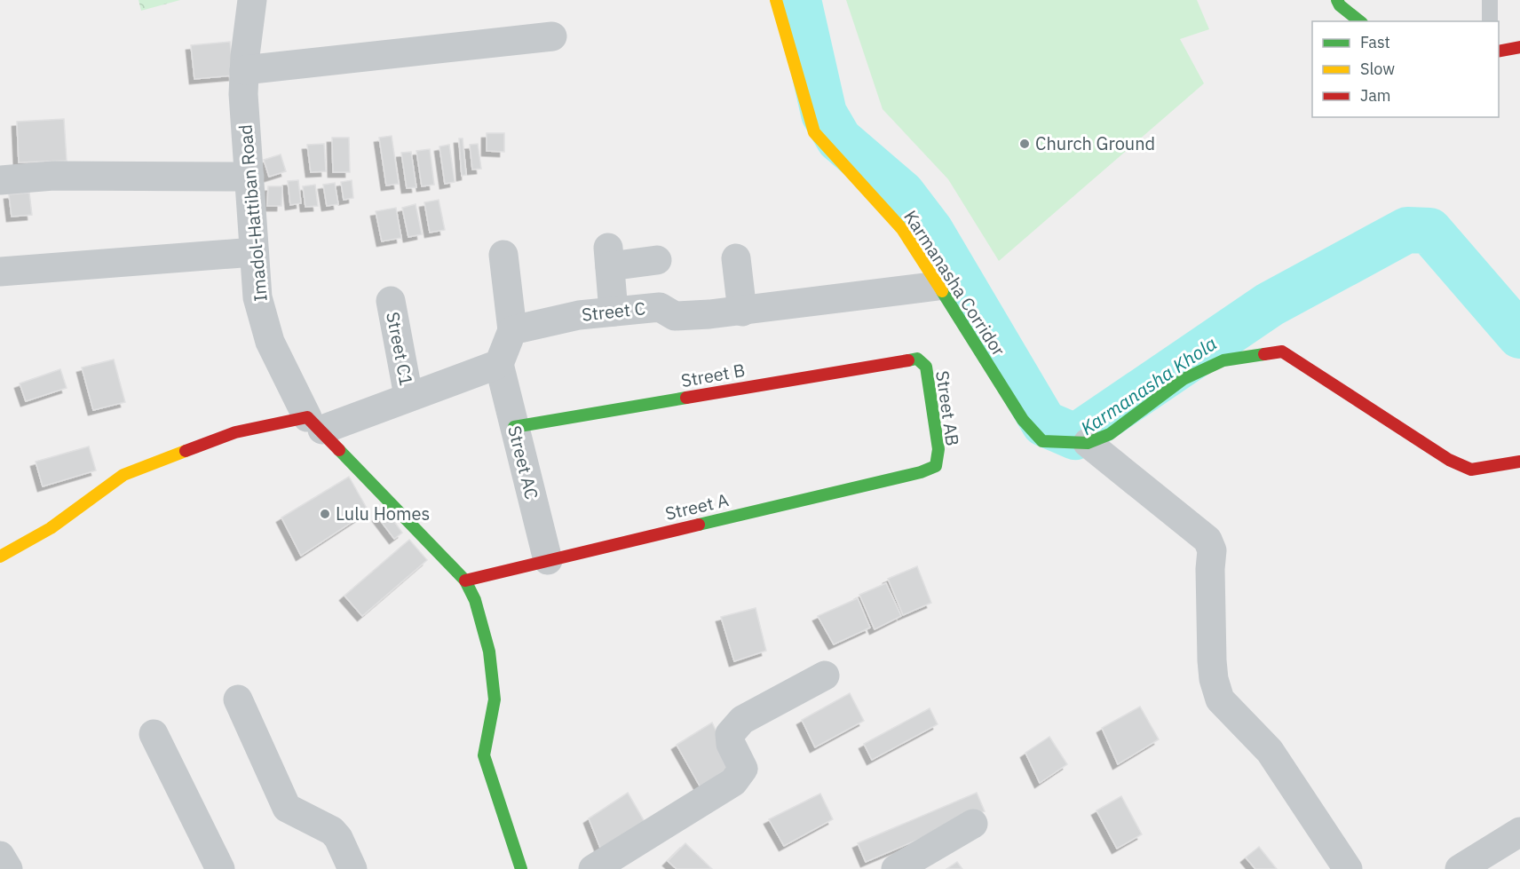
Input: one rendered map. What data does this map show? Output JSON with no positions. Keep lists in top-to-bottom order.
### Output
{
  "streets": {
    "street": [
      "Imadol-Hattiban Road",
      "Karmanasha Corridor",
      "Street C",
      "Street C1",
      "Street B",
      "Street AB",
      "Street AC",
      "Street A"
    ]
  },
  "crossings": [
    ["Imadol-Hattiban Road", "Street A"],
    ["Karmanasha Corridor", "Street C"],
    ["Street B", "Street AB"],
    ["Street B", "Street AC"],
    ["Street AB", "Street A"],
    ["Street AC", "Street A"]
  ],
  "water": ["Karmanasha Khola"],
  "places": ["Church Ground", "Lulu Homes"],
  "legend": ["Fast", "Slow", "Jam"]
}
